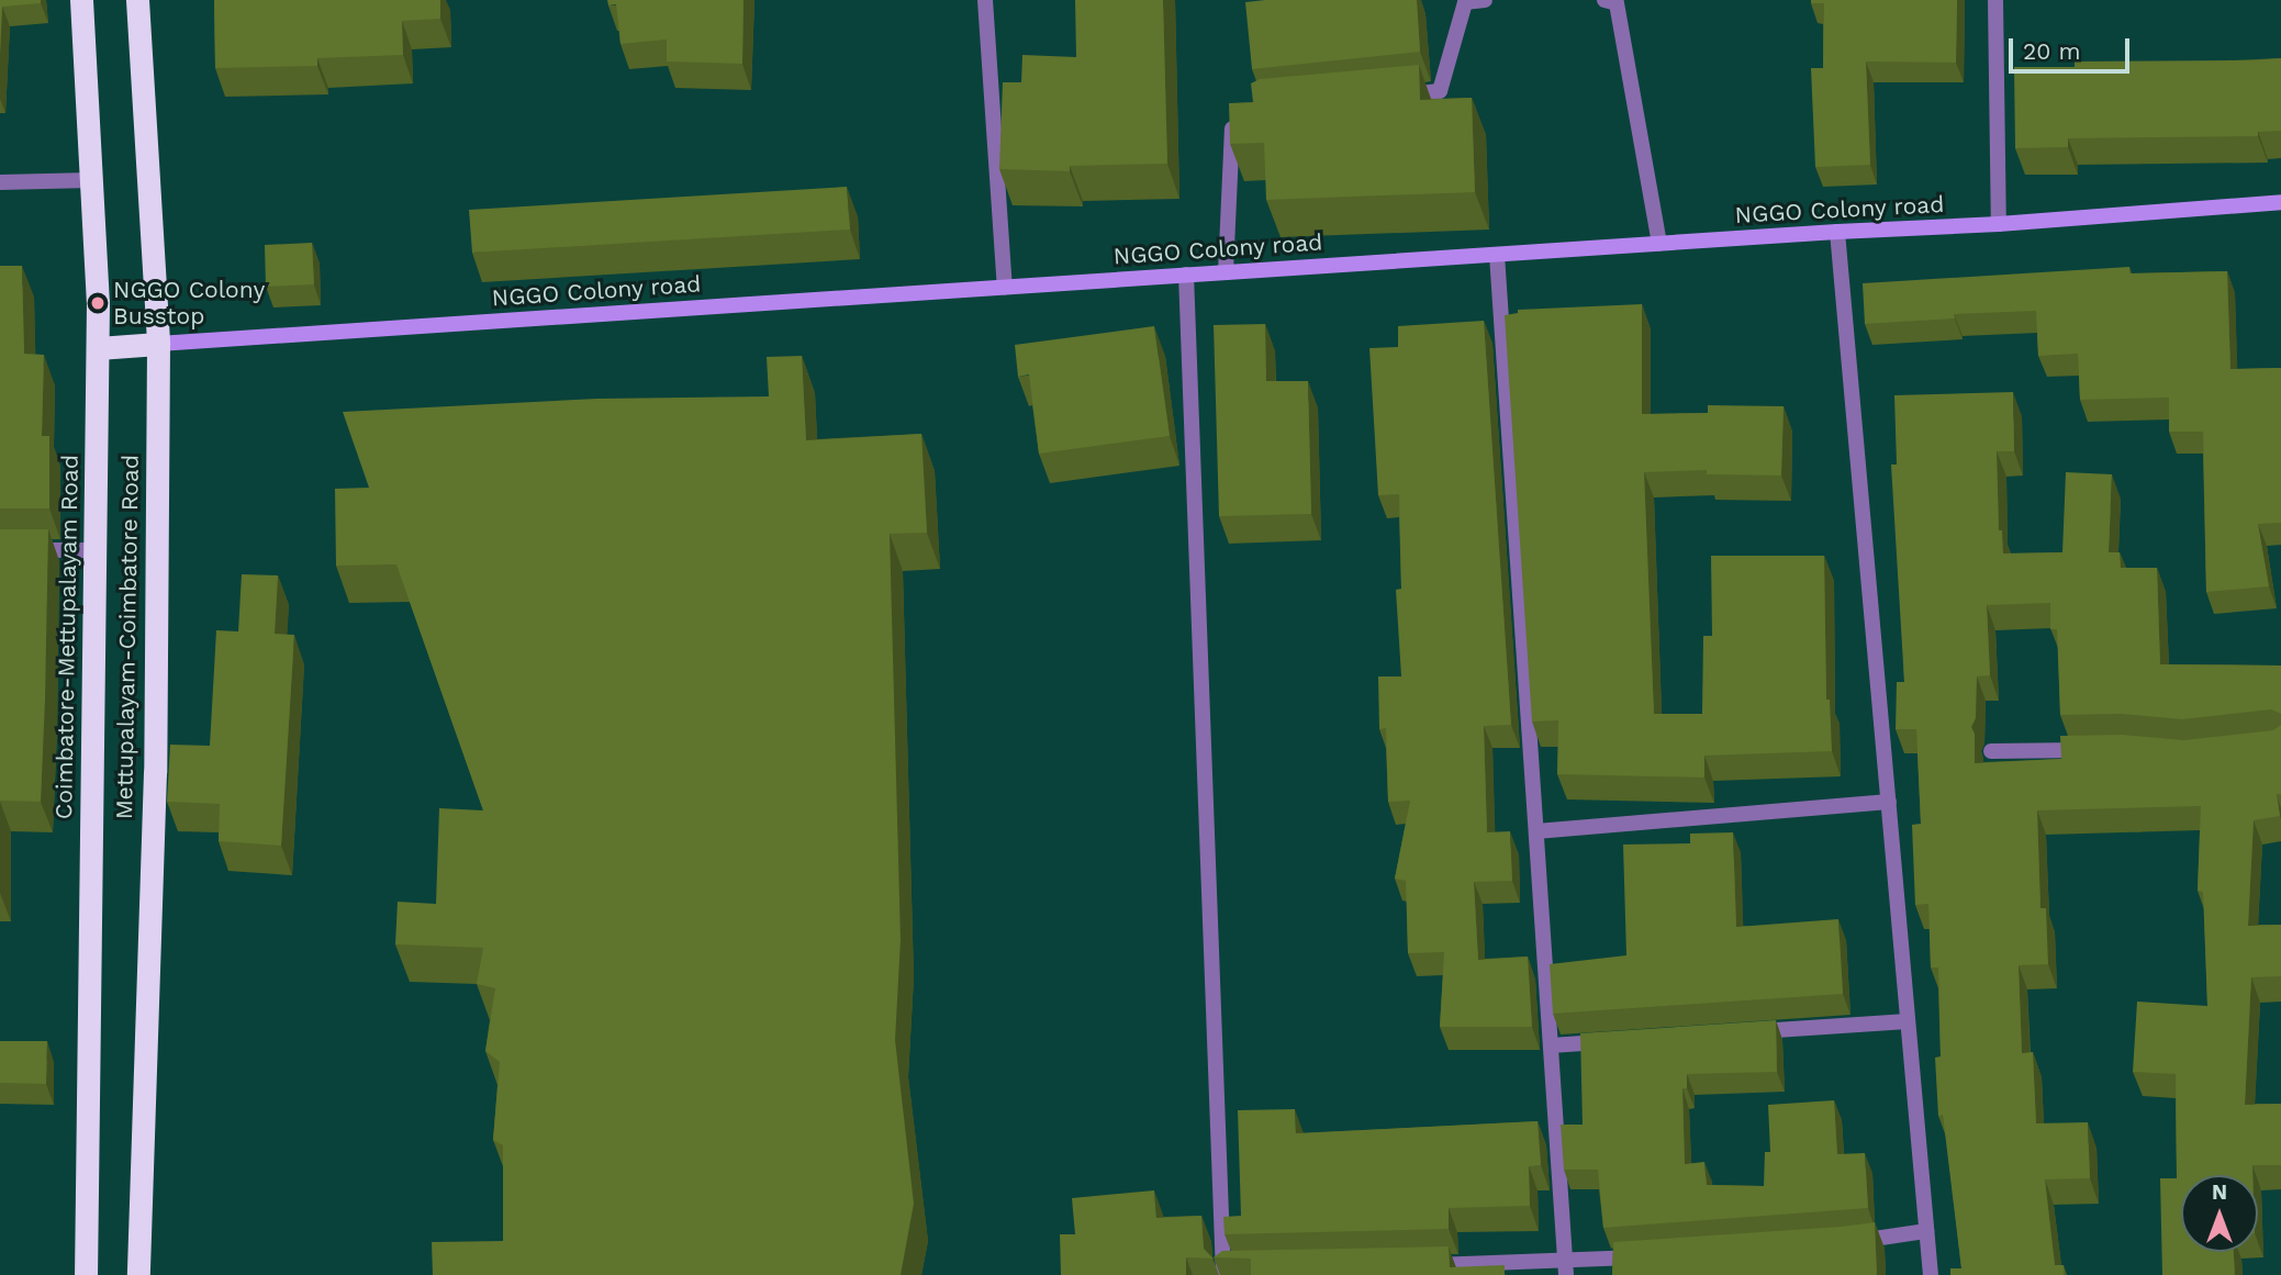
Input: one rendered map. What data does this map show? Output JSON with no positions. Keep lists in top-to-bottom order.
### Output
{
  "streets": {
    "highway": ["Coimbatore-Mettupalayam Road", "Mettupalayam-Coimbatore Road"],
    "street": ["NGGO Colony road"]
  },
  "crossings": [
    ["NGGO Colony road", "Mettupalayam-Coimbatore Road"]
  ],
  "places": ["NGGO Colony Busstop"],
  "scale_bar": "20 m",
  "north": "top"
}
